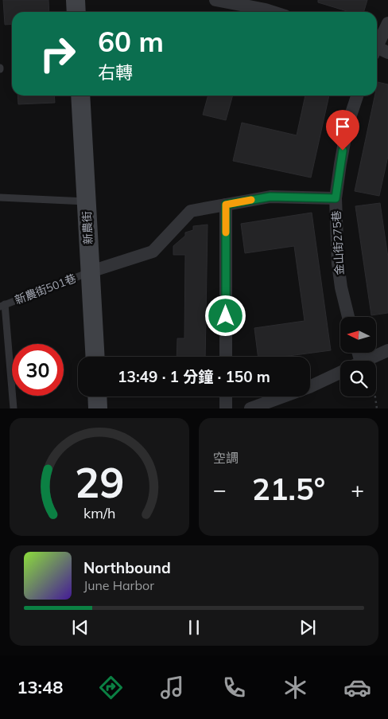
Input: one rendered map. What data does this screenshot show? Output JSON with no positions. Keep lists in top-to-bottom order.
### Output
{
  "streets": {
    "street": ["新農街", "金山街275巷"],
    "lane": ["新農街501巷"]
  },
  "crossings": [
    ["新農街", "新農街501巷"]
  ],
  "north": "left",
  "page": {
    "turn": ["60 m", "右轉"],
    "limit": "30",
    "trip": "13:49 · 1 分鐘 · 150 m",
    "tile": "空調",
    "heat": ["−", "21.5°", "+"],
    "song": ["Northbound", "June Harbor"],
    "tabs": "13:48",
    "gauge": ["29", "km/h"]
  }
}
